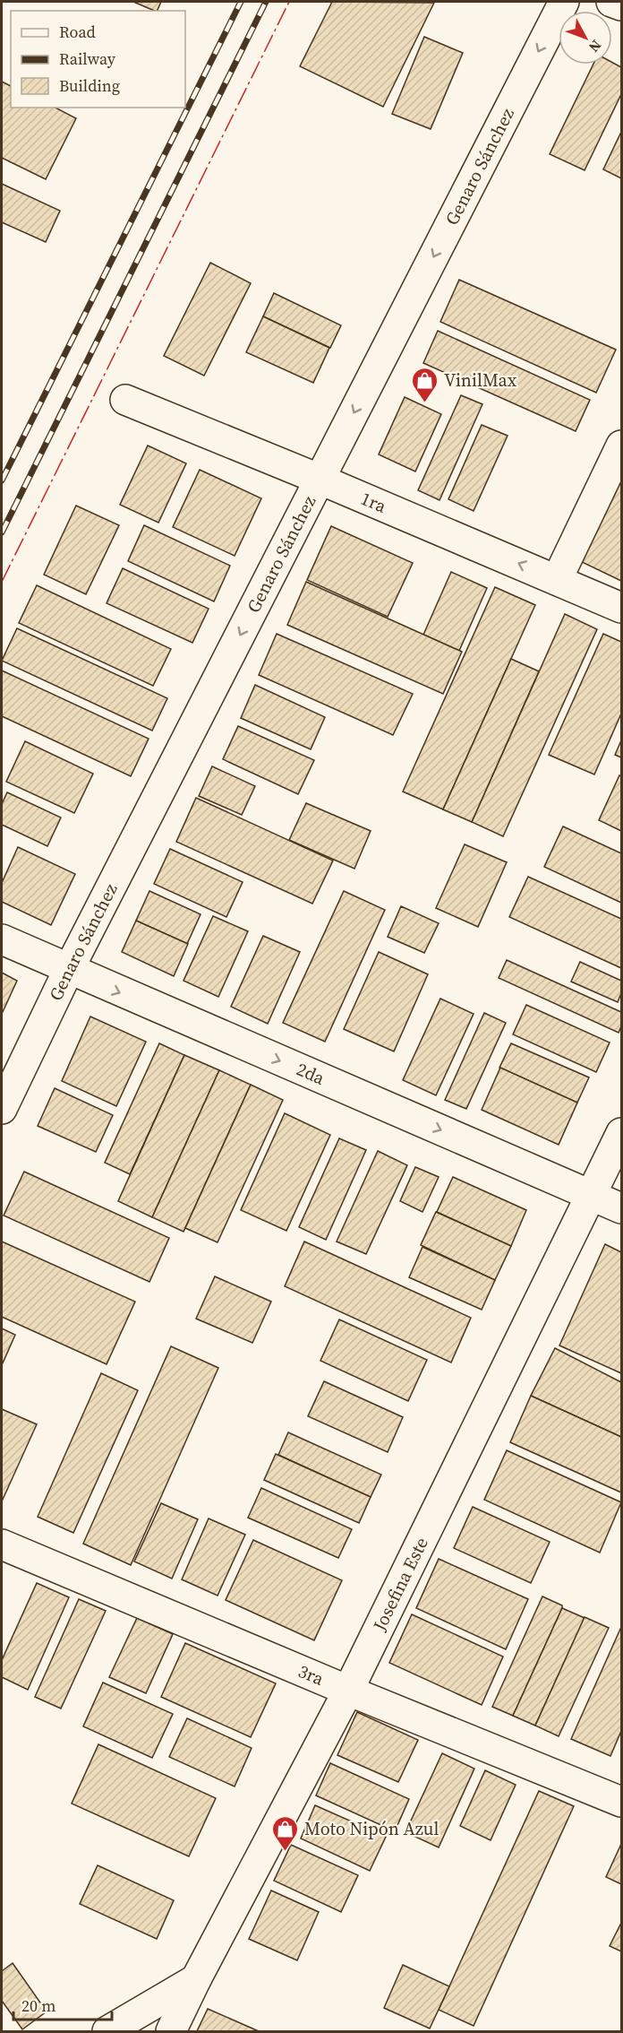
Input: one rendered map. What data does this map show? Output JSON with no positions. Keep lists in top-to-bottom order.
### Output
{
  "streets": {
    "street": [
      "Genaro Sánchez",
      "1ra",
      "2da",
      "Josefina Este",
      "3ra"
    ]
  },
  "crossings": [
    ["Genaro Sánchez", "1ra"],
    ["Genaro Sánchez", "2da"],
    ["2da", "Josefina Este"],
    ["Josefina Este", "3ra"]
  ],
  "one_way": ["Genaro Sánchez", "1ra", "2da"],
  "places": {
    "shop": ["VinilMax", "Moto Nipón Azul"]
  },
  "legend": ["Road", "Railway", "Building"],
  "scale_bar": "20 m",
  "north": "bottom right"
}
